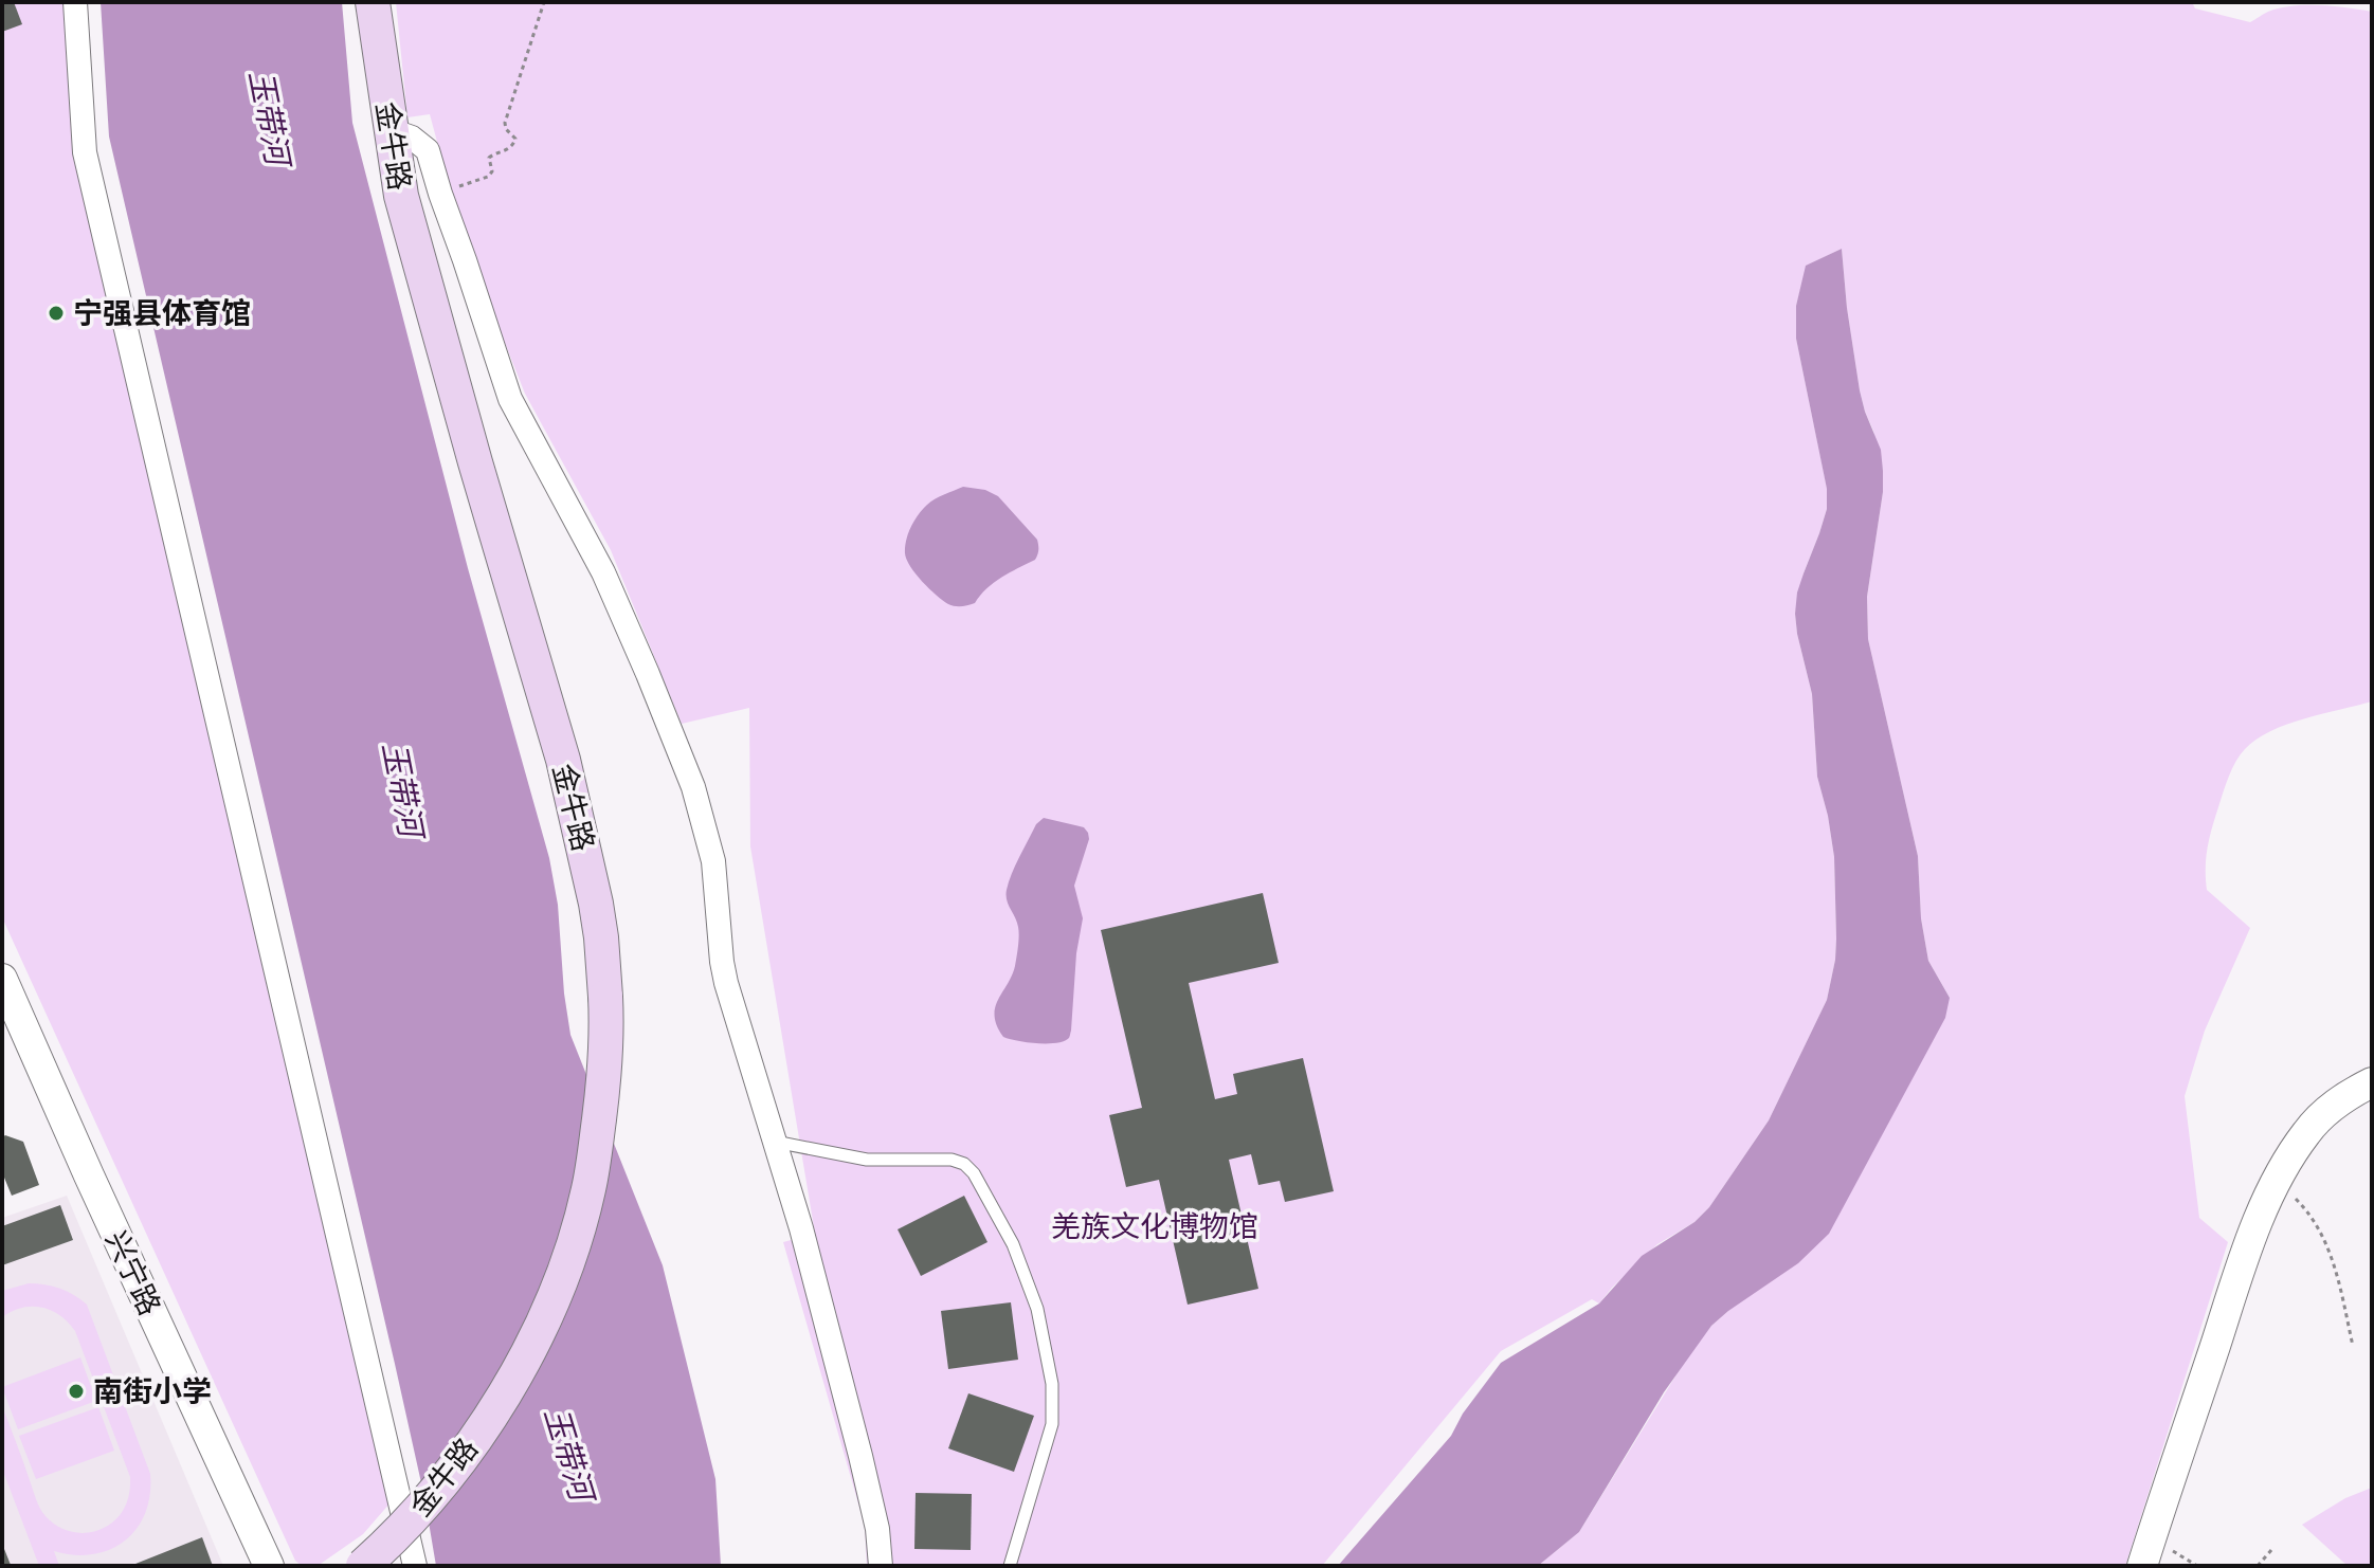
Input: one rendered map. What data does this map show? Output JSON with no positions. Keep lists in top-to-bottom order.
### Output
{
  "streets": {
    "main road": ["金牛路"],
    "street": ["兴宁路"]
  },
  "water": ["玉带河"],
  "parks": ["羌族文化博物馆"],
  "places": ["宁强县体育馆", "南街小学"]
}
